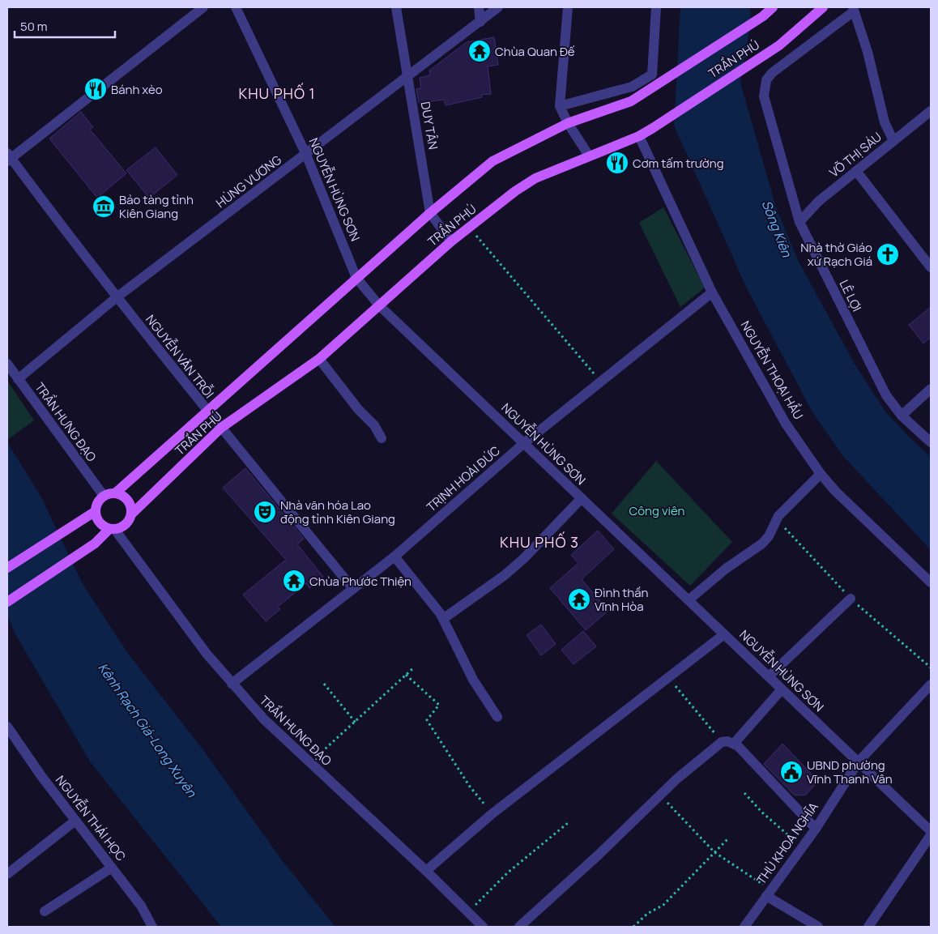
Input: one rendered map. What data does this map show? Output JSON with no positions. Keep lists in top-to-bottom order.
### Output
{
  "streets": {
    "main road": ["TRẦN PHÚ"],
    "street": [
      "DUY TÂN",
      "VÕ THỊ SÁU",
      "HÙNG VƯƠNG",
      "NGUYỄN HÙNG SƠN",
      "LÊ LỢI",
      "NGUYỄN VĂN TRỖI",
      "NGUYỄN THOẠI HẦU",
      "TRẦN HƯNG ĐẠO",
      "TRỊNH HOÀI ĐỨC",
      "NGUYỄN THÁI HỌC",
      "THỦ KHOA NGHĨA"
    ]
  },
  "crossings": [
    ["TRẦN PHÚ", "DUY TÂN"],
    ["TRẦN PHÚ", "NGUYỄN HÙNG SƠN"],
    ["TRẦN PHÚ", "NGUYỄN VĂN TRỖI"],
    ["TRẦN PHÚ", "NGUYỄN THOẠI HẦU"],
    ["TRẦN PHÚ", "TRẦN HƯNG ĐẠO"],
    ["DUY TÂN", "HÙNG VƯƠNG"],
    ["VÕ THỊ SÁU", "LÊ LỢI"],
    ["HÙNG VƯƠNG", "NGUYỄN HÙNG SƠN"],
    ["HÙNG VƯƠNG", "NGUYỄN VĂN TRỖI"],
    ["HÙNG VƯƠNG", "TRẦN HƯNG ĐẠO"],
    ["NGUYỄN HÙNG SƠN", "TRỊNH HOÀI ĐỨC"],
    ["NGUYỄN HÙNG SƠN", "THỦ KHOA NGHĨA"],
    ["NGUYỄN VĂN TRỖI", "TRỊNH HOÀI ĐỨC"],
    ["NGUYỄN THOẠI HẦU", "TRỊNH HOÀI ĐỨC"],
    ["TRẦN HƯNG ĐẠO", "TRỊNH HOÀI ĐỨC"]
  ],
  "districts": ["KHU PHỐ 1", "KHU PHỐ 3"],
  "water": ["Sông Kiên", "Kênh Rạch Giá-Long Xuyên"],
  "parks": ["Công viên"],
  "places": {
    "temple": ["Chùa Quan Đế", "Chùa Phước Thiện", "Đình thần Vĩnh Hòa"],
    "restaurant": ["Bánh xèo", "Cơm tấm trường"],
    "museum": ["Bảo tàng tỉnh Kiên Giang"],
    "church": ["Nhà thờ Giáo xứ Rạch Giá"],
    "theatre": ["Nhà văn hóa Lao động tỉnh Kiên Giang"],
    "public building": ["UBND phường Vĩnh Thanh Vân"]
  },
  "scale_bar": "50 m"
}
